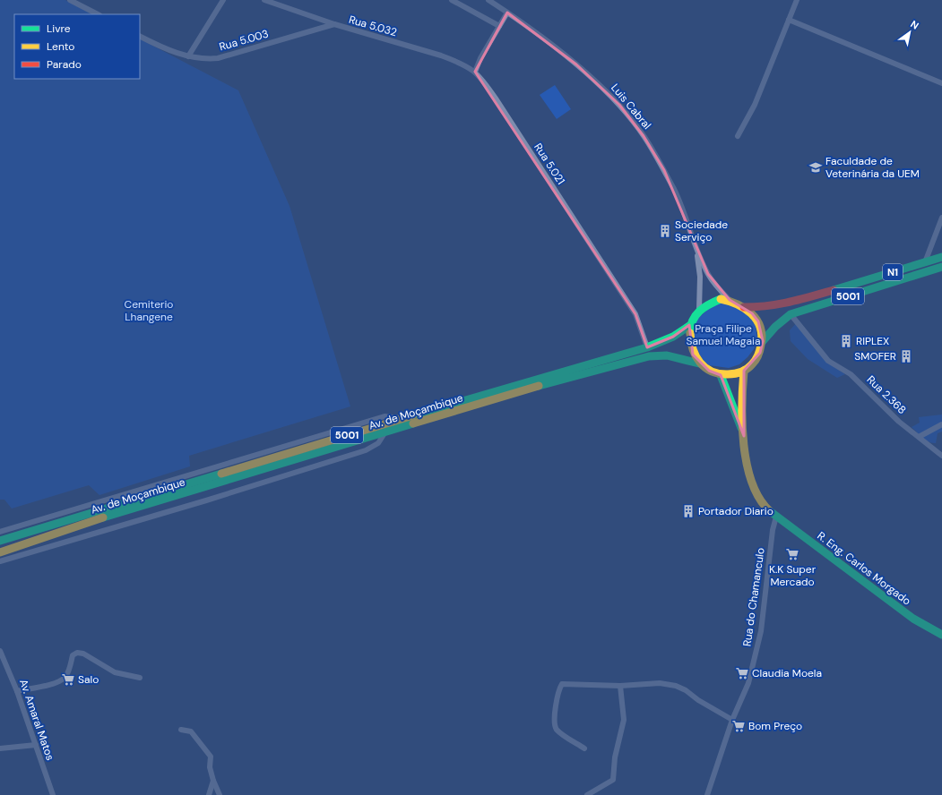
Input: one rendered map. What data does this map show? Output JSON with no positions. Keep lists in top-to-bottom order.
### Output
{
  "streets": {
    "main road": [
      "N1",
      "5001",
      "Av. de Moçambique",
      "R. Eng. Carlos Morgado"
    ],
    "street": [
      "Rua 5.032",
      "Rua 5.003",
      "Luis Cabral",
      "Rua 5.021",
      "Rua 2.368",
      "Rua do Chamanculo",
      "Av. Amaral Matos"
    ]
  },
  "crossings": [
    ["Rua 5.032", "Rua 5.003"],
    ["Rua 5.032", "Rua 5.021"],
    ["Luis Cabral", "5001"],
    ["Luis Cabral", "Av. de Moçambique"],
    ["Rua 5.021", "Av. de Moçambique"],
    ["N1", "5001"],
    ["5001", "Rua 2.368"],
    ["5001", "Av. de Moçambique"],
    ["R. Eng. Carlos Morgado", "Rua do Chamanculo"]
  ],
  "parks": ["Cemiterio Lhangene", "Praça Filipe Samuel Magaia"],
  "places": {
    "school or university": ["Faculdade de Veterinária da UEM"],
    "building": [
      "Sociedade Serviço",
      "RIPLEX",
      "SMOFER",
      "Portador Diario"
    ],
    "supermarket": [
      "K.K Super Mercado",
      "Claudia Moela",
      "Salo",
      "Bom Preço"
    ]
  },
  "legend": ["Livre", "Lento", "Parado"],
  "north": "top right"
}
